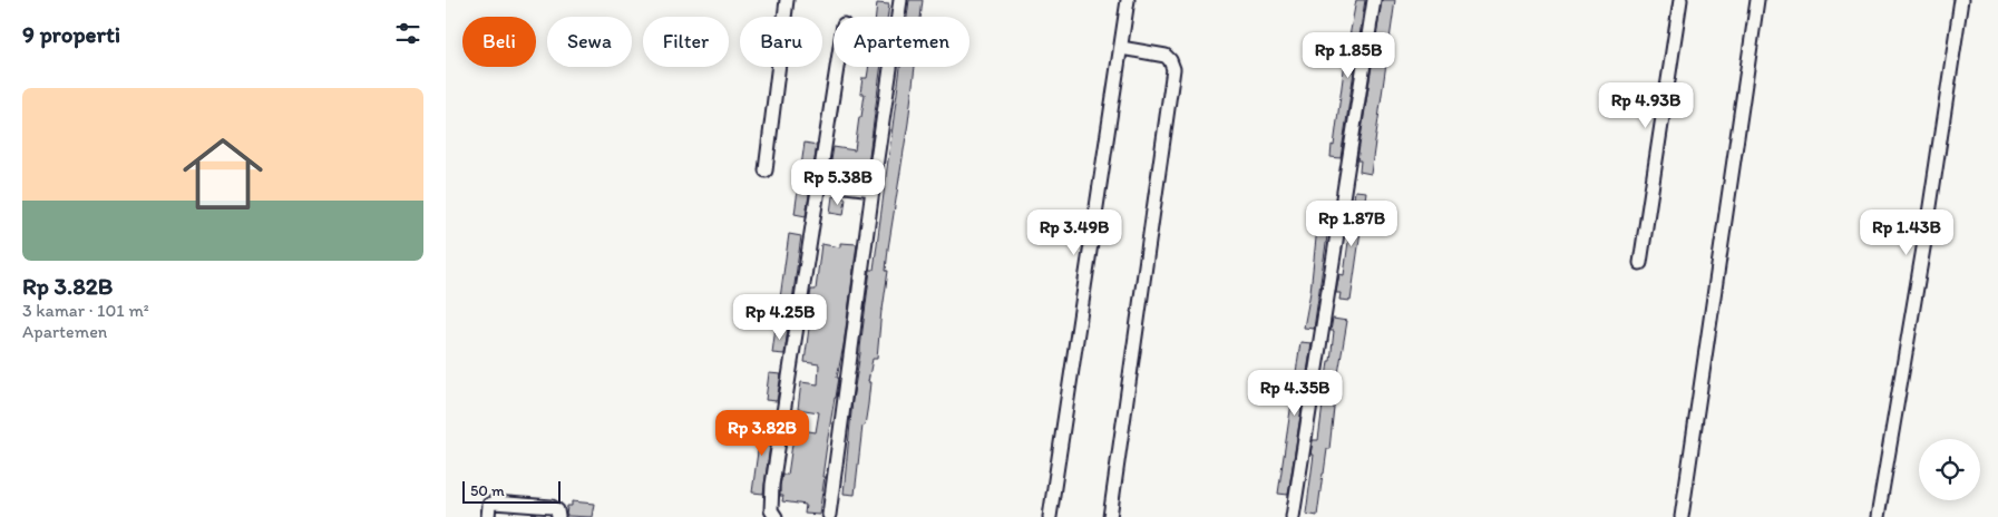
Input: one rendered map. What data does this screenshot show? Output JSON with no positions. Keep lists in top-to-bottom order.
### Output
{
  "scale_bar": "50 m",
  "page": {
    "heading": "9 properti",
    "chip": [
      "Beli",
      "Sewa",
      "Filter",
      "Baru",
      "Apartemen"
    ],
    "price": [
      "Rp 1.85B",
      "Rp 4.93B",
      "Rp 5.38B",
      "Rp 1.87B",
      "Rp 3.49B",
      "Rp 1.43B",
      "Rp 4.25B",
      "Rp 4.35B",
      "Rp 3.82B"
    ],
    "list": [
      {
        "name": "Rp 3.82B",
        "note": "3 kamar · 101 m² · Apartemen"
      }
    ],
    "scale": "50 m"
  }
}
